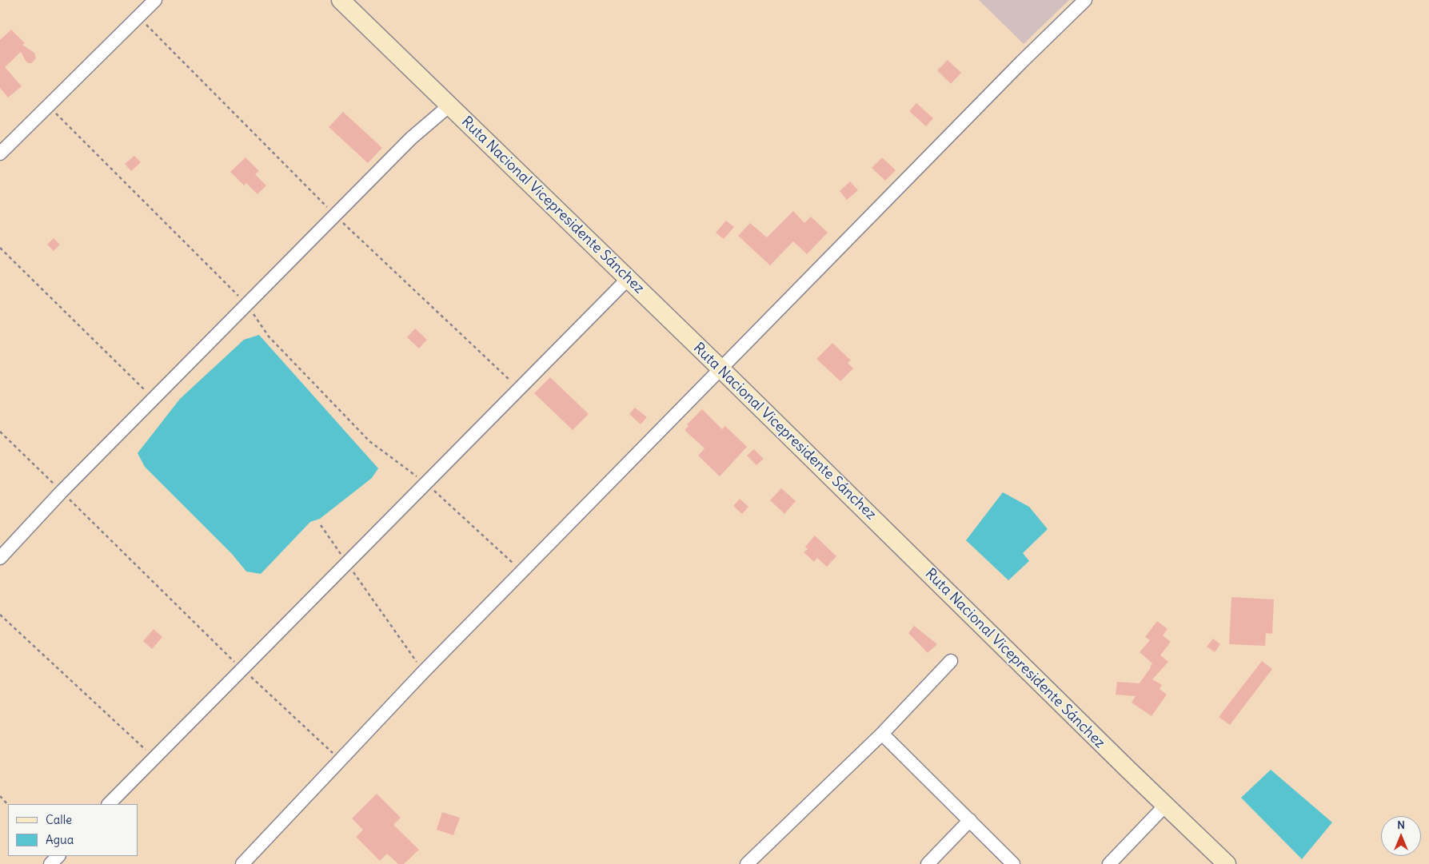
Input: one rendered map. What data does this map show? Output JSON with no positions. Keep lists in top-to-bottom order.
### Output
{
  "streets": {
    "street": ["Ruta Nacional Vicepresidente Sánchez"]
  },
  "legend": ["Calle", "Agua"],
  "north": "top"
}
